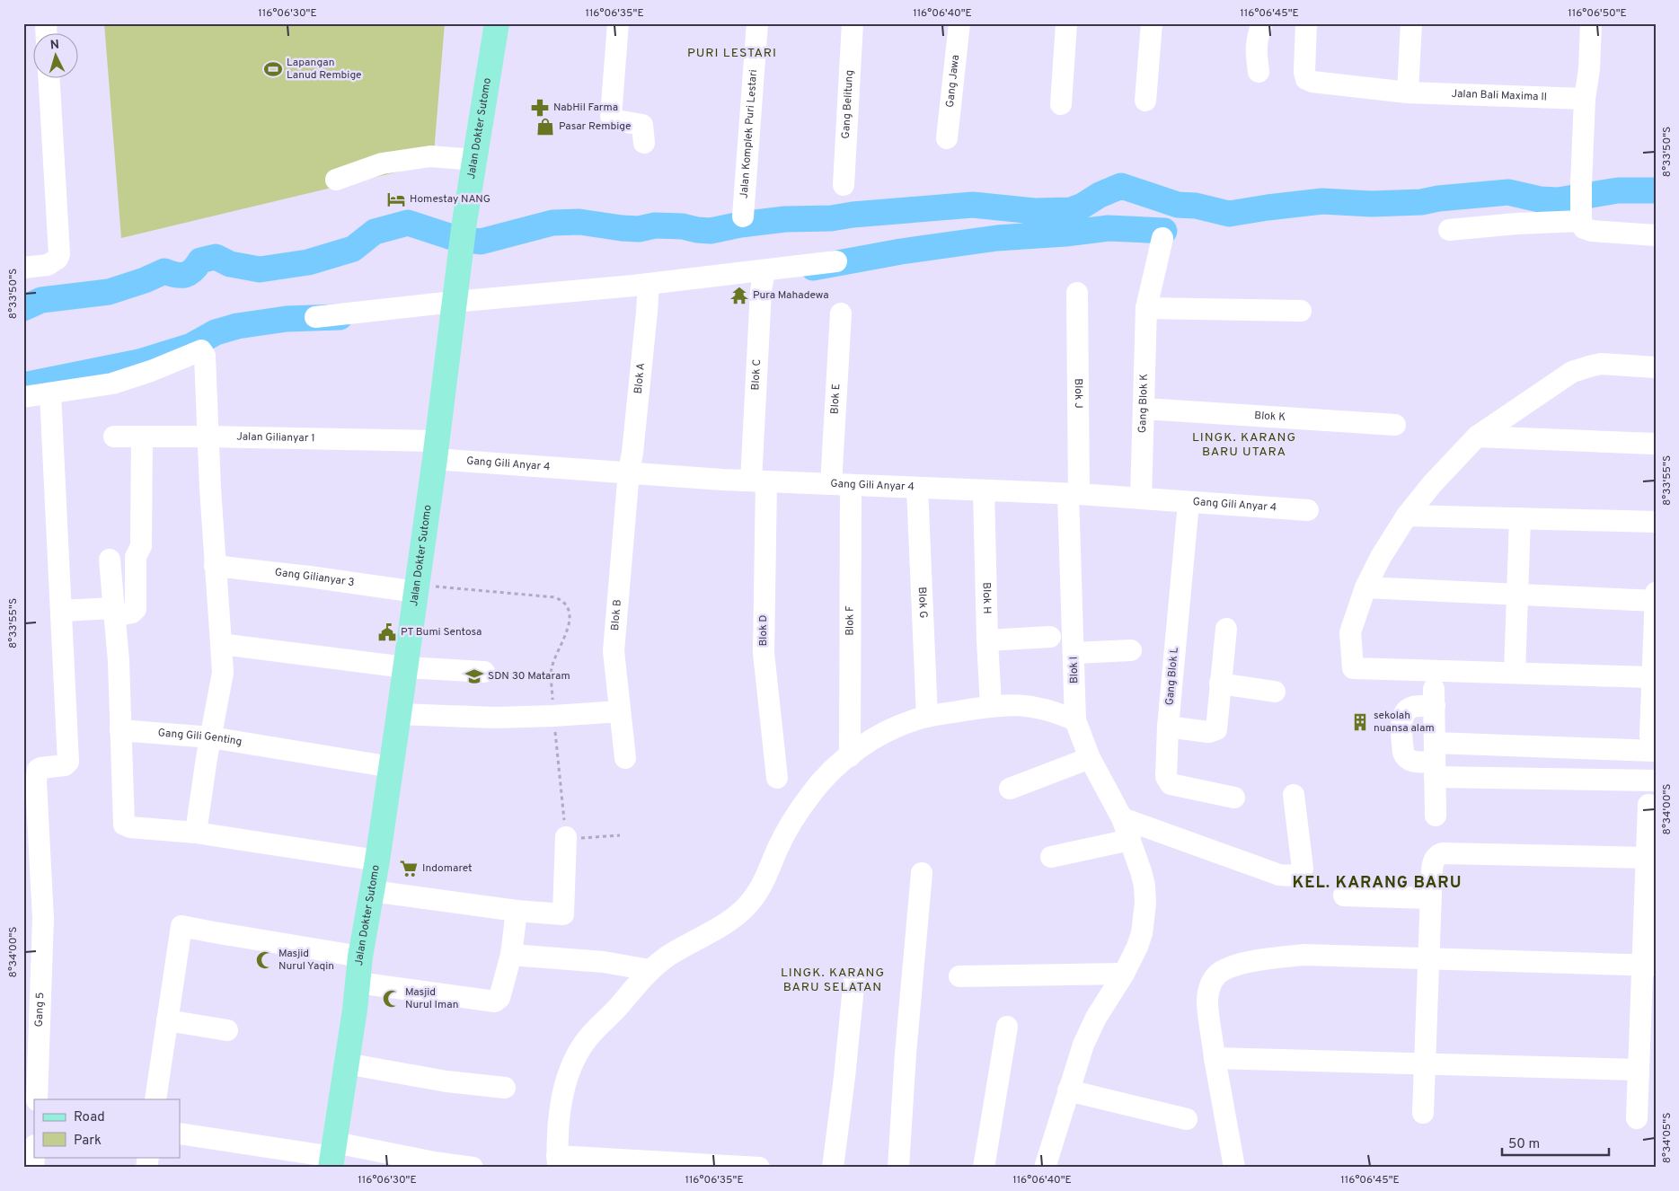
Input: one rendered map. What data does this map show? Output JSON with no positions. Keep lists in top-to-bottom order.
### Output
{
  "streets": {
    "main road": ["Jalan Dokter Sutomo"],
    "street": [
      "Gang Jawa",
      "Jalan Bali Maxima II",
      "Gang Belitung",
      "Jalan Komplek Puri Lestari",
      "Blok C",
      "Blok A",
      "Blok J",
      "Blok E",
      "Gang Blok K",
      "Blok K",
      "Jalan Gilianyar 1",
      "Gang Gili Anyar 4",
      "Gang Gilianyar 3",
      "Blok H",
      "Blok G",
      "Blok B",
      "Blok F",
      "Blok D",
      "Blok I",
      "Gang Blok L",
      "Gang Gili Genting",
      "Gang 5"
    ]
  },
  "crossings": [
    ["Jalan Dokter Sutomo", "Jalan Gilianyar 1"],
    ["Jalan Dokter Sutomo", "Gang Gili Anyar 4"],
    ["Jalan Dokter Sutomo", "Gang Gilianyar 3"],
    ["Jalan Dokter Sutomo", "Gang Gili Genting"],
    ["Blok C", "Gang Gili Anyar 4"],
    ["Blok C", "Blok D"],
    ["Blok A", "Gang Gili Anyar 4"],
    ["Blok A", "Blok B"],
    ["Blok J", "Gang Gili Anyar 4"],
    ["Blok J", "Blok I"],
    ["Blok E", "Gang Gili Anyar 4"],
    ["Blok E", "Blok F"],
    ["Gang Blok K", "Blok K"],
    ["Gang Blok K", "Gang Gili Anyar 4"],
    ["Jalan Gilianyar 1", "Gang Gili Anyar 4"],
    ["Gang Gili Anyar 4", "Blok H"],
    ["Gang Gili Anyar 4", "Blok G"],
    ["Gang Gili Anyar 4", "Blok B"],
    ["Gang Gili Anyar 4", "Blok F"],
    ["Gang Gili Anyar 4", "Blok D"],
    ["Gang Gili Anyar 4", "Blok I"],
    ["Gang Gili Anyar 4", "Gang Blok L"]
  ],
  "districts": [
    "PURI LESTARI",
    "LINGK. KARANG BARU UTARA",
    "KEL. KARANG BARU",
    "LINGK. KARANG BARU SELATAN"
  ],
  "places": {
    "sports": ["Lapangan Lanud Rembige"],
    "pharmacy": ["NabHil Farma"],
    "shop": ["Pasar Rembige"],
    "hotel": ["Homestay NANG"],
    "temple": ["Pura Mahadewa"],
    "public building": ["PT Bumi Sentosa"],
    "school or university": ["SDN 30 Mataram"],
    "building": ["sekolah nuansa alam"],
    "supermarket": ["Indomaret"],
    "mosque": ["Masjid Nurul Yaqin", "Masjid Nurul Iman"]
  },
  "legend": ["Road", "Park"],
  "scale_bar": "50 m",
  "north": "top",
  "coordinates": [
    "116°06'30\"E",
    "116°06'35\"E",
    "116°06'40\"E",
    "116°06'45\"E",
    "116°06'50\"E",
    "8°33'50\"S",
    "8°33'55\"S",
    "8°34'00\"S",
    "8°34'05\"S"
  ]
}
